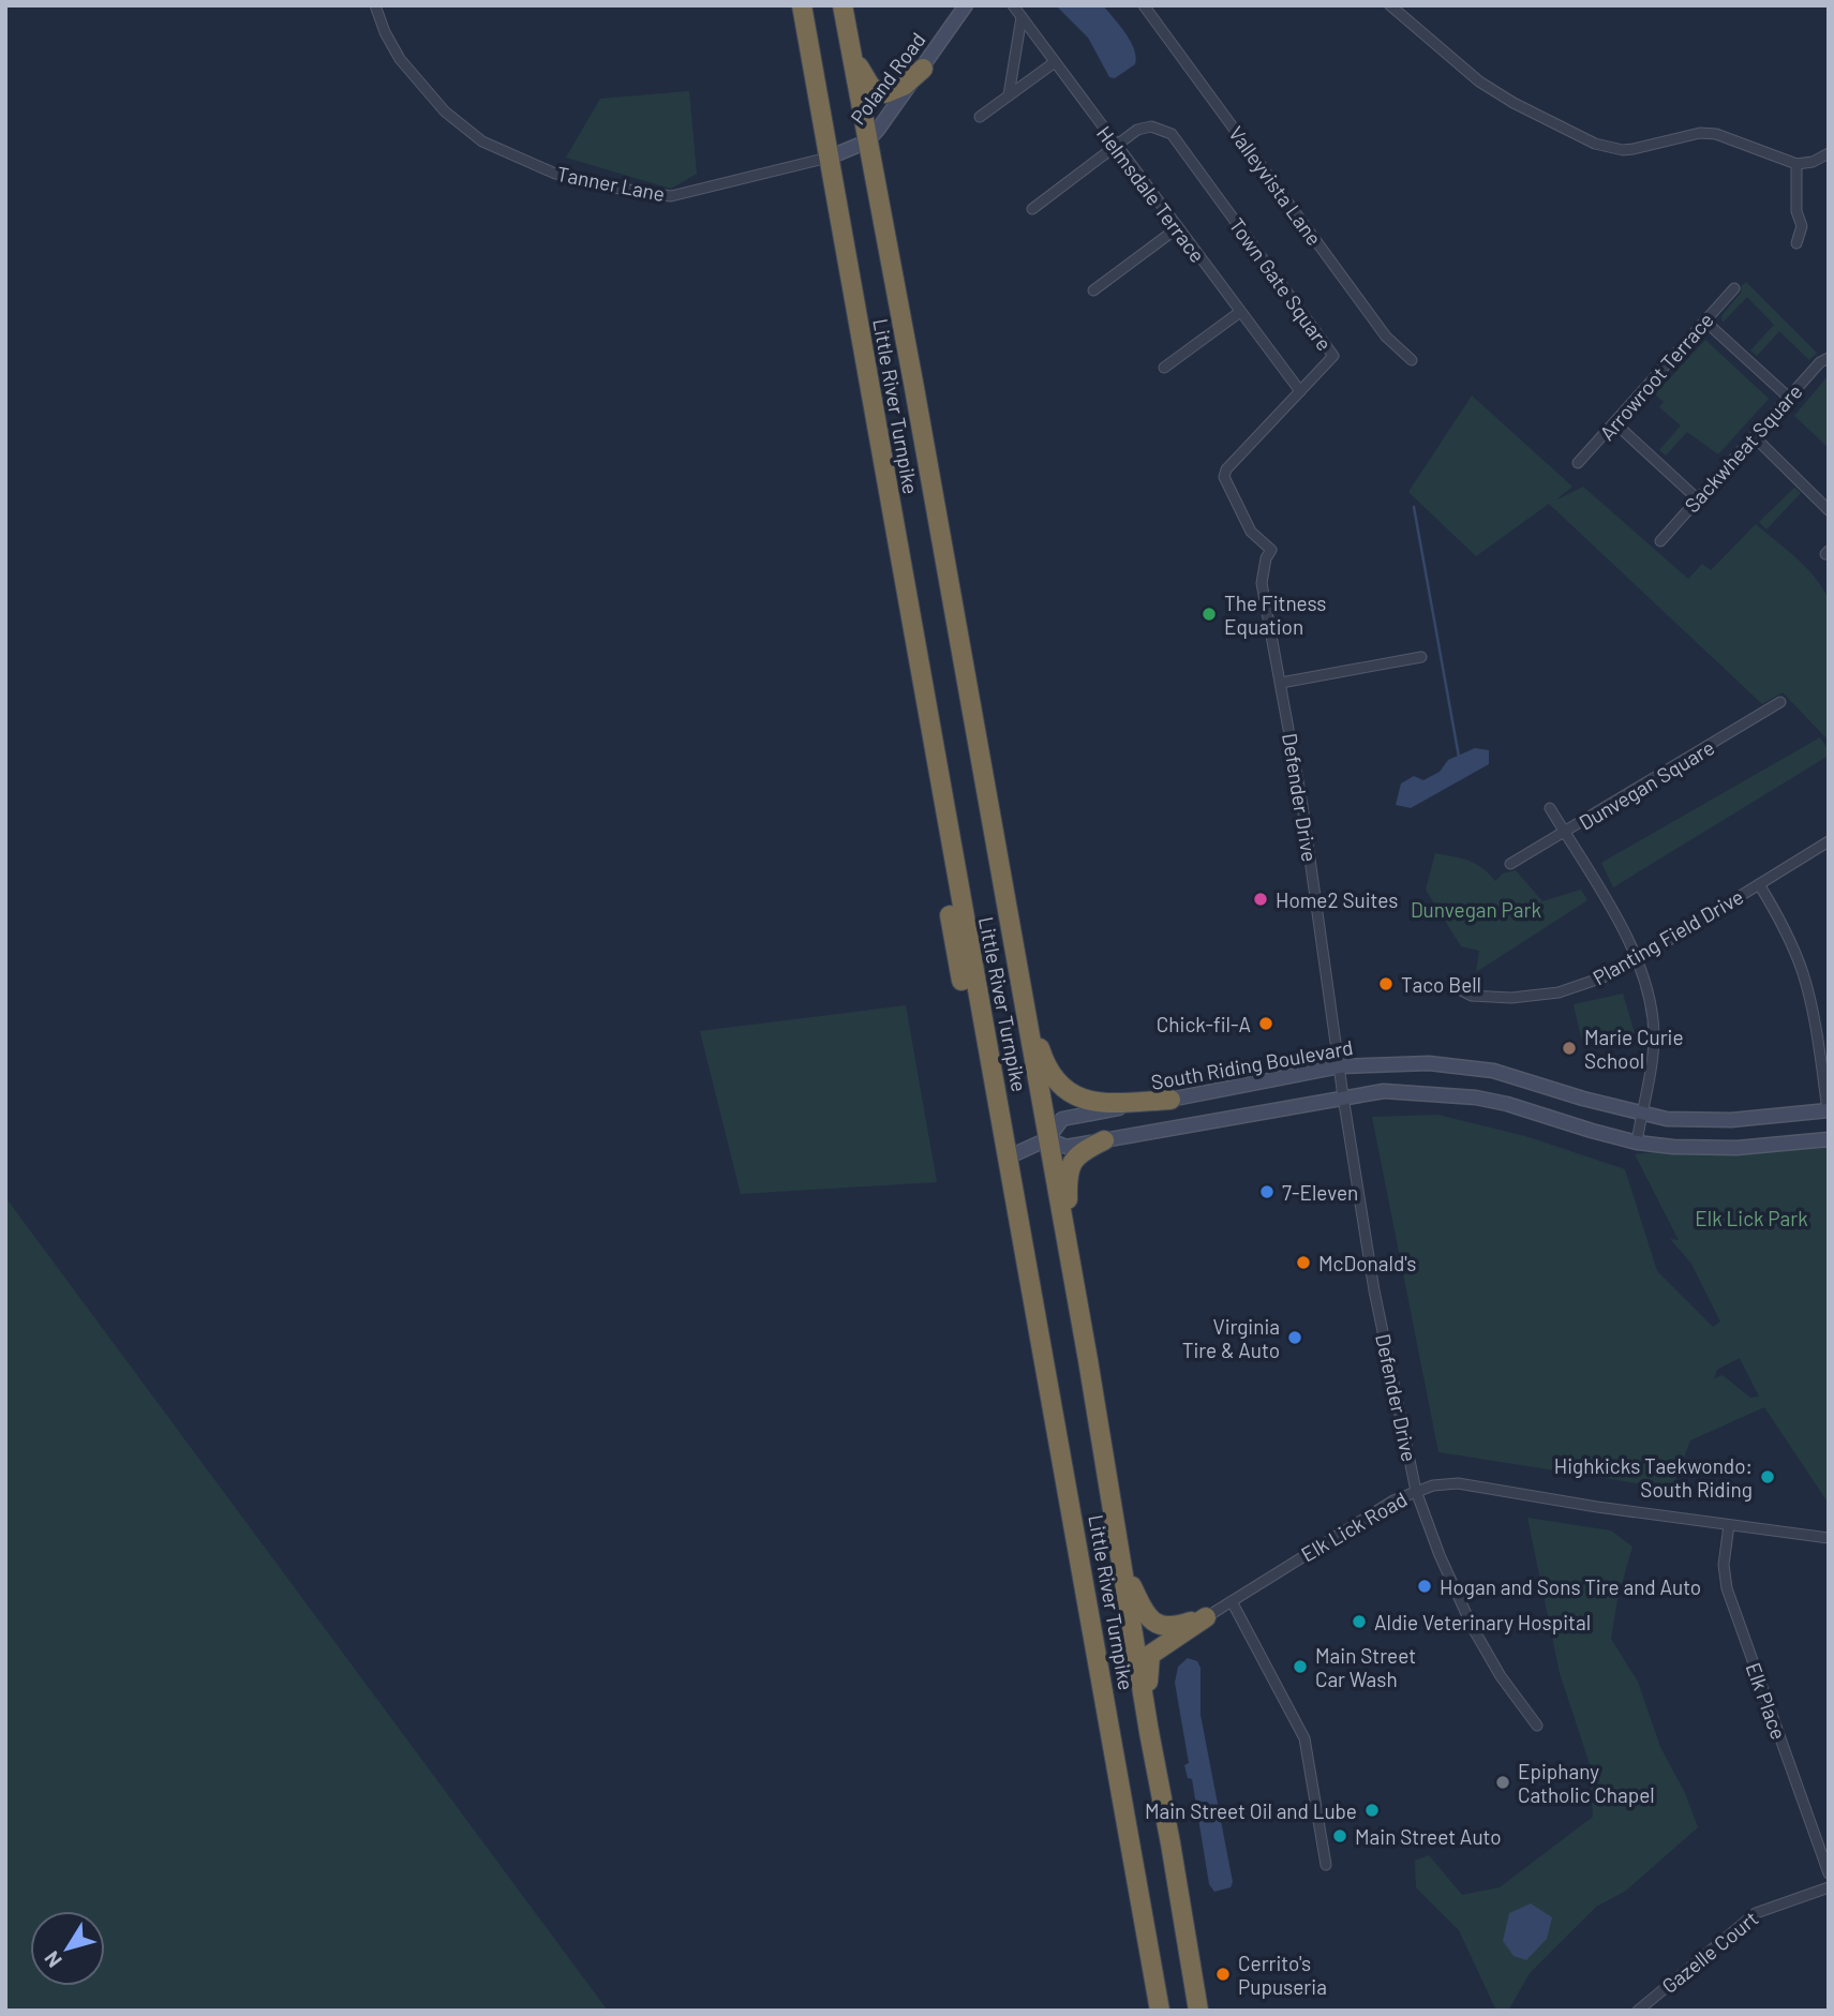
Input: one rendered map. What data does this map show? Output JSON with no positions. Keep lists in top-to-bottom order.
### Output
{
  "streets": {
    "highway": ["Little River Turnpike"],
    "street": [
      "Poland Road",
      "Tanner Lane",
      "Valleyvista Lane",
      "Helmsdale Terrace",
      "Town Gate Square",
      "Arrowroot Terrace",
      "Sackwheat Square",
      "Dunvegan Square",
      "Defender Drive",
      "Planting Field Drive",
      "South Riding Boulevard",
      "Elk Lick Road",
      "Elk Place",
      "Gazelle Court"
    ]
  },
  "crossings": [
    ["Poland Road", "Tanner Lane"],
    ["Poland Road", "Little River Turnpike"],
    ["Tanner Lane", "Little River Turnpike"],
    ["Helmsdale Terrace", "Town Gate Square"],
    ["Town Gate Square", "Defender Drive"],
    ["Little River Turnpike", "South Riding Boulevard"],
    ["Defender Drive", "South Riding Boulevard"],
    ["Defender Drive", "Elk Lick Road"],
    ["Elk Lick Road", "Elk Place"]
  ],
  "parks": ["Dunvegan Park", "Elk Lick Park"],
  "places": [
    "The Fitness Equation",
    "Home2 Suites",
    "Taco Bell",
    "Chick-fil-A",
    "Marie Curie School",
    "7-Eleven",
    "McDonald's",
    "Virginia Tire & Auto",
    "Highkicks Taekwondo: South Riding",
    "Hogan and Sons Tire and Auto",
    "Aldie Veterinary Hospital",
    "Main Street Car Wash",
    "Epiphany Catholic Chapel",
    "Main Street Oil and Lube",
    "Main Street Auto",
    "Cerrito's Pupuseria"
  ],
  "north": "bottom left"
}
